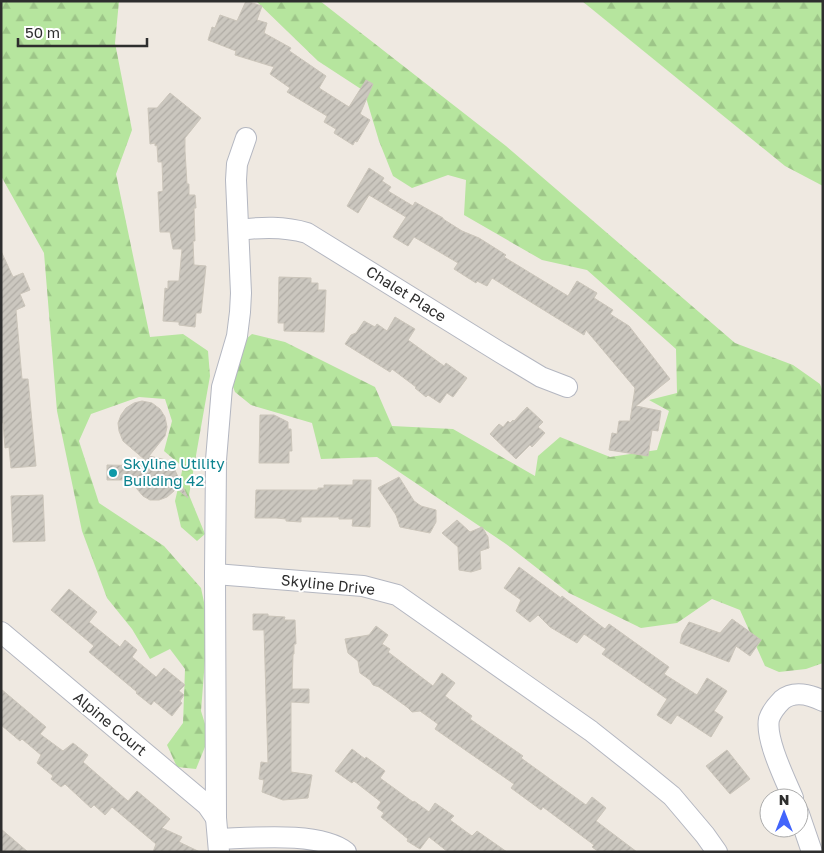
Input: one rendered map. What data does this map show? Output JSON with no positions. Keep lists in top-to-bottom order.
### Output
{
  "streets": {
    "street": ["Chalet Place", "Skyline Drive", "Alpine Court"]
  },
  "places": ["Skyline Utility Building 42"],
  "scale_bar": "50 m",
  "north": "top"
}
